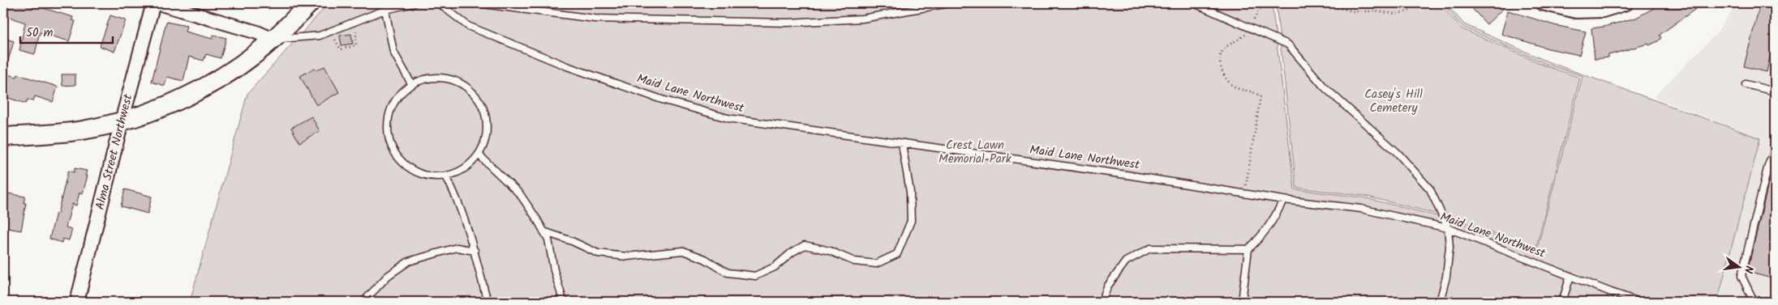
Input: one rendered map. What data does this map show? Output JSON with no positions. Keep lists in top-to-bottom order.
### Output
{
  "streets": {
    "street": ["Alma Street Northwest"],
    "lane": ["Maid Lane Northwest"]
  },
  "parks": ["Casey's Hill Cemetery", "Crest Lawn Memorial Park"],
  "scale_bar": "50 m",
  "north": "right"
}
